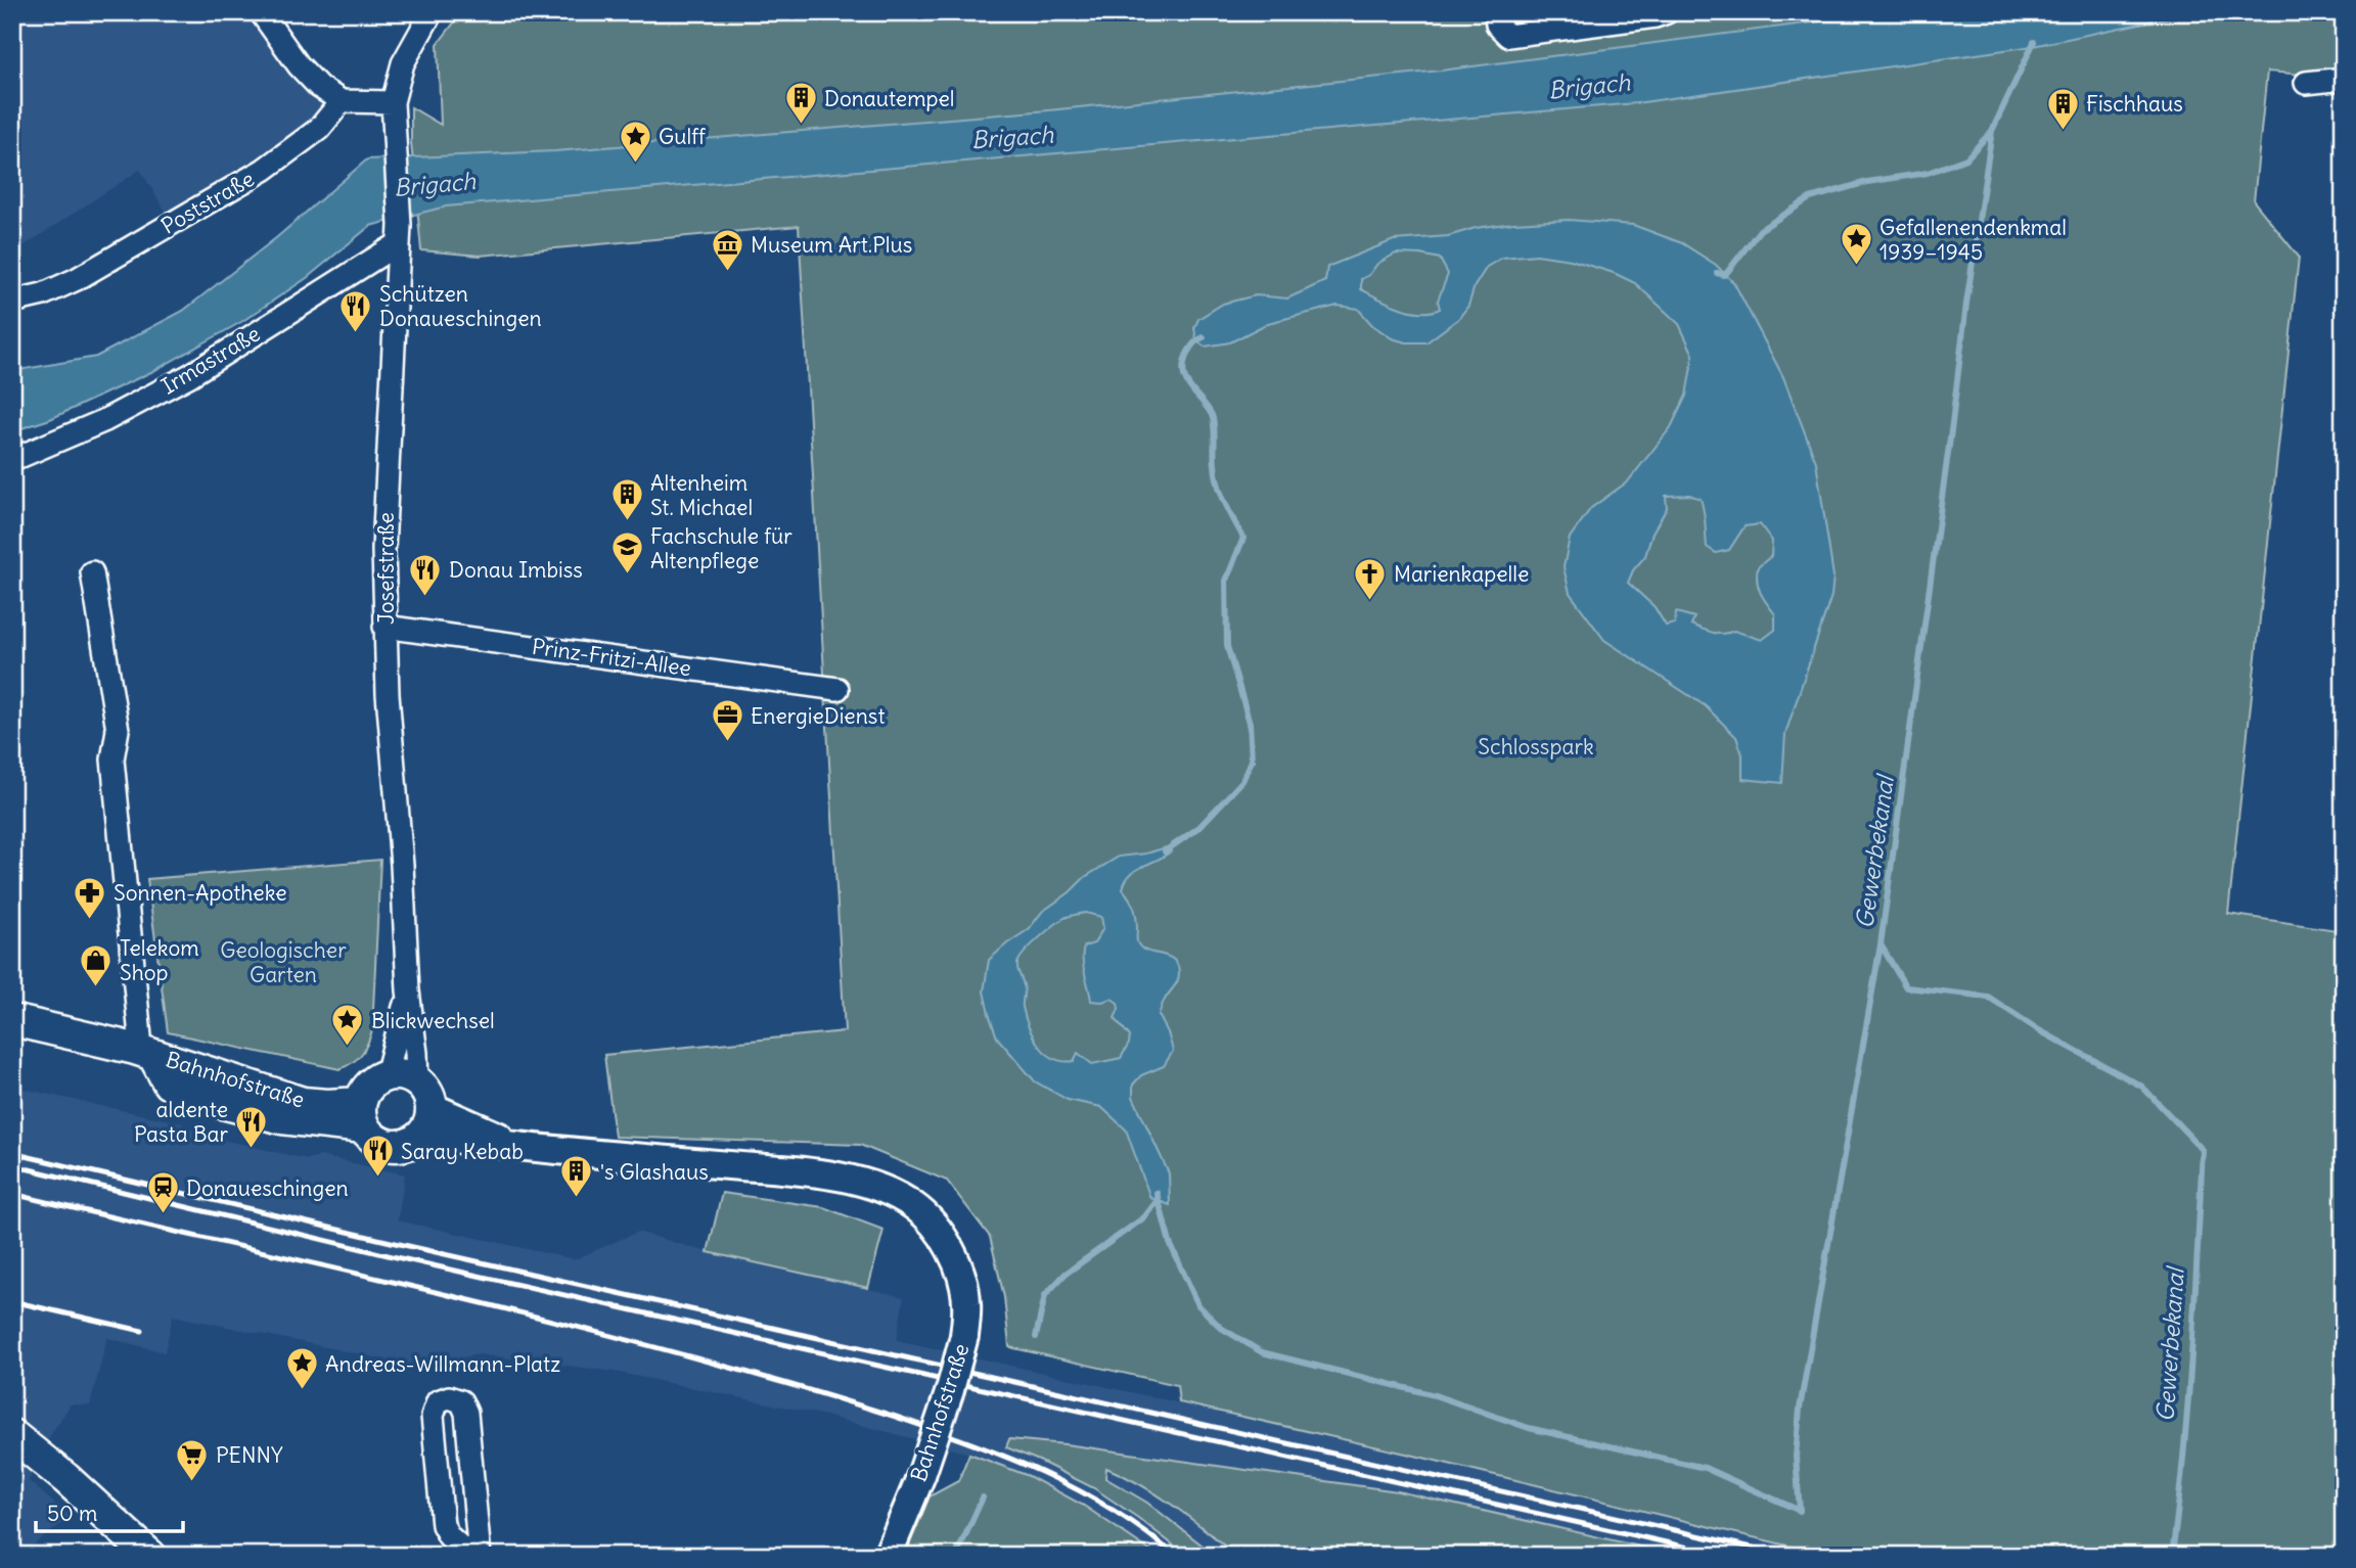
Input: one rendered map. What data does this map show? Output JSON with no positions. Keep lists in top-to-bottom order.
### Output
{
  "streets": {
    "main road": ["Bahnhofstraße"],
    "street": [
      "Poststraße",
      "Irmastraße",
      "Josefstraße",
      "Prinz-Fritzi-Allee"
    ]
  },
  "crossings": [
    ["Irmastraße", "Josefstraße"],
    ["Josefstraße", "Prinz-Fritzi-Allee"],
    ["Josefstraße", "Bahnhofstraße"]
  ],
  "water": ["Brigach", "Gewerbekanal"],
  "parks": ["Schlosspark", "Geologischer Garten"],
  "places": {
    "building": [
      "Donautempel",
      "Fischhaus",
      "Altenheim St. Michael",
      "'s Glashaus"
    ],
    "place": [
      "Gulff",
      "Gefallenendenkmal 1939–1945",
      "Blickwechsel",
      "Andreas-Willmann-Platz"
    ],
    "museum": ["Museum Art.Plus"],
    "restaurant": [
      "Schützen Donaueschingen",
      "Donau Imbiss",
      "aldente Pasta Bar",
      "Saray Kebab"
    ],
    "school or university": ["Fachschule für Altenpflege"],
    "church": ["Marienkapelle"],
    "office": ["EnergieDienst"],
    "pharmacy": ["Sonnen-Apotheke"],
    "shop": ["Telekom Shop"],
    "station": ["Donaueschingen"],
    "supermarket": ["PENNY"]
  },
  "scale_bar": "50 m"
}
